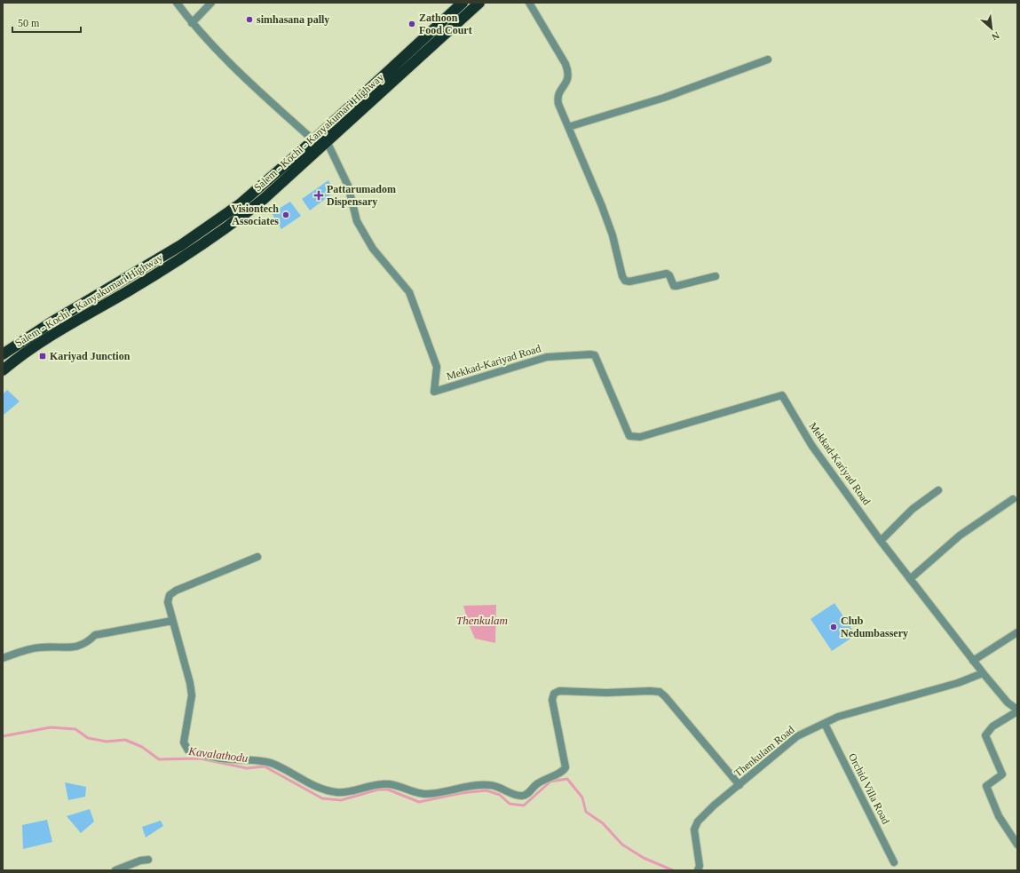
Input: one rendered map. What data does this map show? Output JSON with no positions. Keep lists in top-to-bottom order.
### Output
{
  "streets": {
    "highway": ["Salem - Kochi - Kanyakumari Highway"],
    "street": ["Mekkad-Kariyad Road", "Thenkulam Road", "Orchid Villa Road"]
  },
  "crossings": [
    ["Salem - Kochi - Kanyakumari Highway", "Mekkad-Kariyad Road"],
    ["Thenkulam Road", "Orchid Villa Road"]
  ],
  "water": ["Thenkulam", "Kavalathodu"],
  "places": {
    "other": [
      "simhasana pally",
      "Zathoon Food Court",
      "Visiontech Associates",
      "Club Nedumbassery"
    ],
    "health": ["Pattarumadom Dispensary"],
    "transit": ["Kariyad Junction"]
  },
  "scale_bar": "50 m",
  "north": "bottom right"
}
